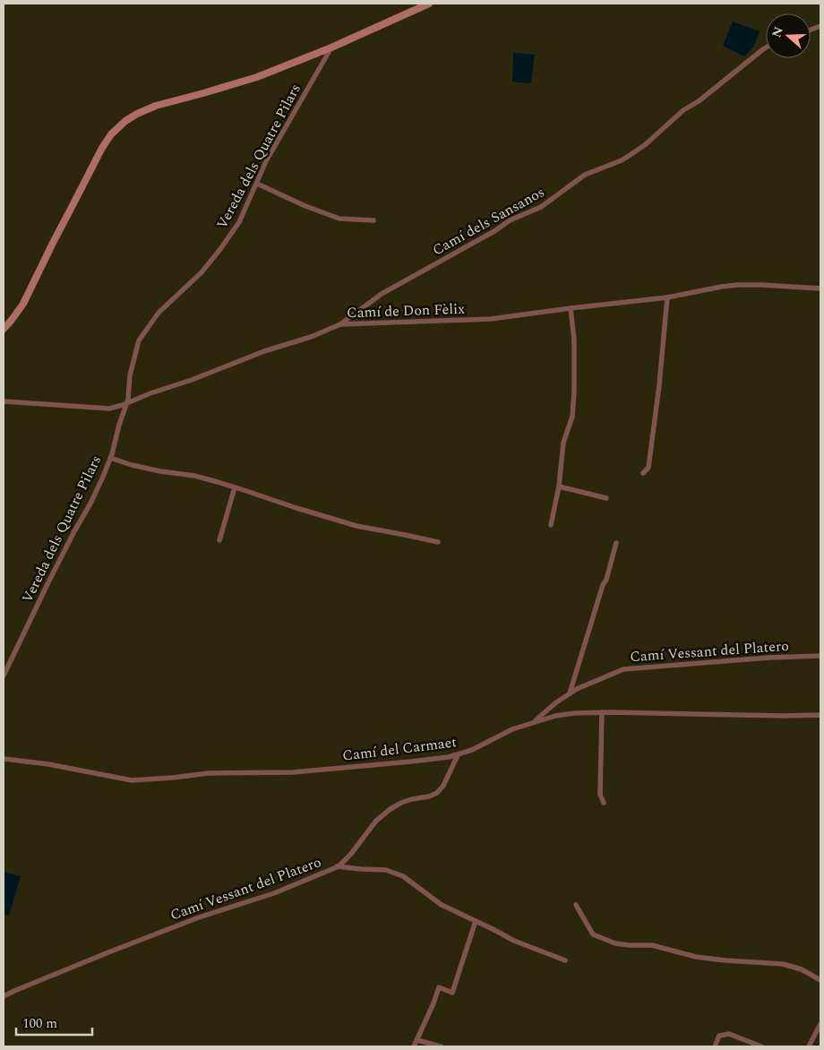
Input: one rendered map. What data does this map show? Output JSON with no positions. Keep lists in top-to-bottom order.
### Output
{
  "streets": {
    "street": [
      "Vereda dels Quatre Pilars",
      "Camí dels Sansanos",
      "Camí de Don Fèlix",
      "Camí Vessant del Platero",
      "Camí del Carmaet"
    ]
  },
  "crossings": [
    ["Vereda dels Quatre Pilars", "Camí de Don Fèlix"],
    ["Camí dels Sansanos", "Camí de Don Fèlix"],
    ["Camí Vessant del Platero", "Camí del Carmaet"]
  ],
  "scale_bar": "100 m",
  "north": "left"
}
